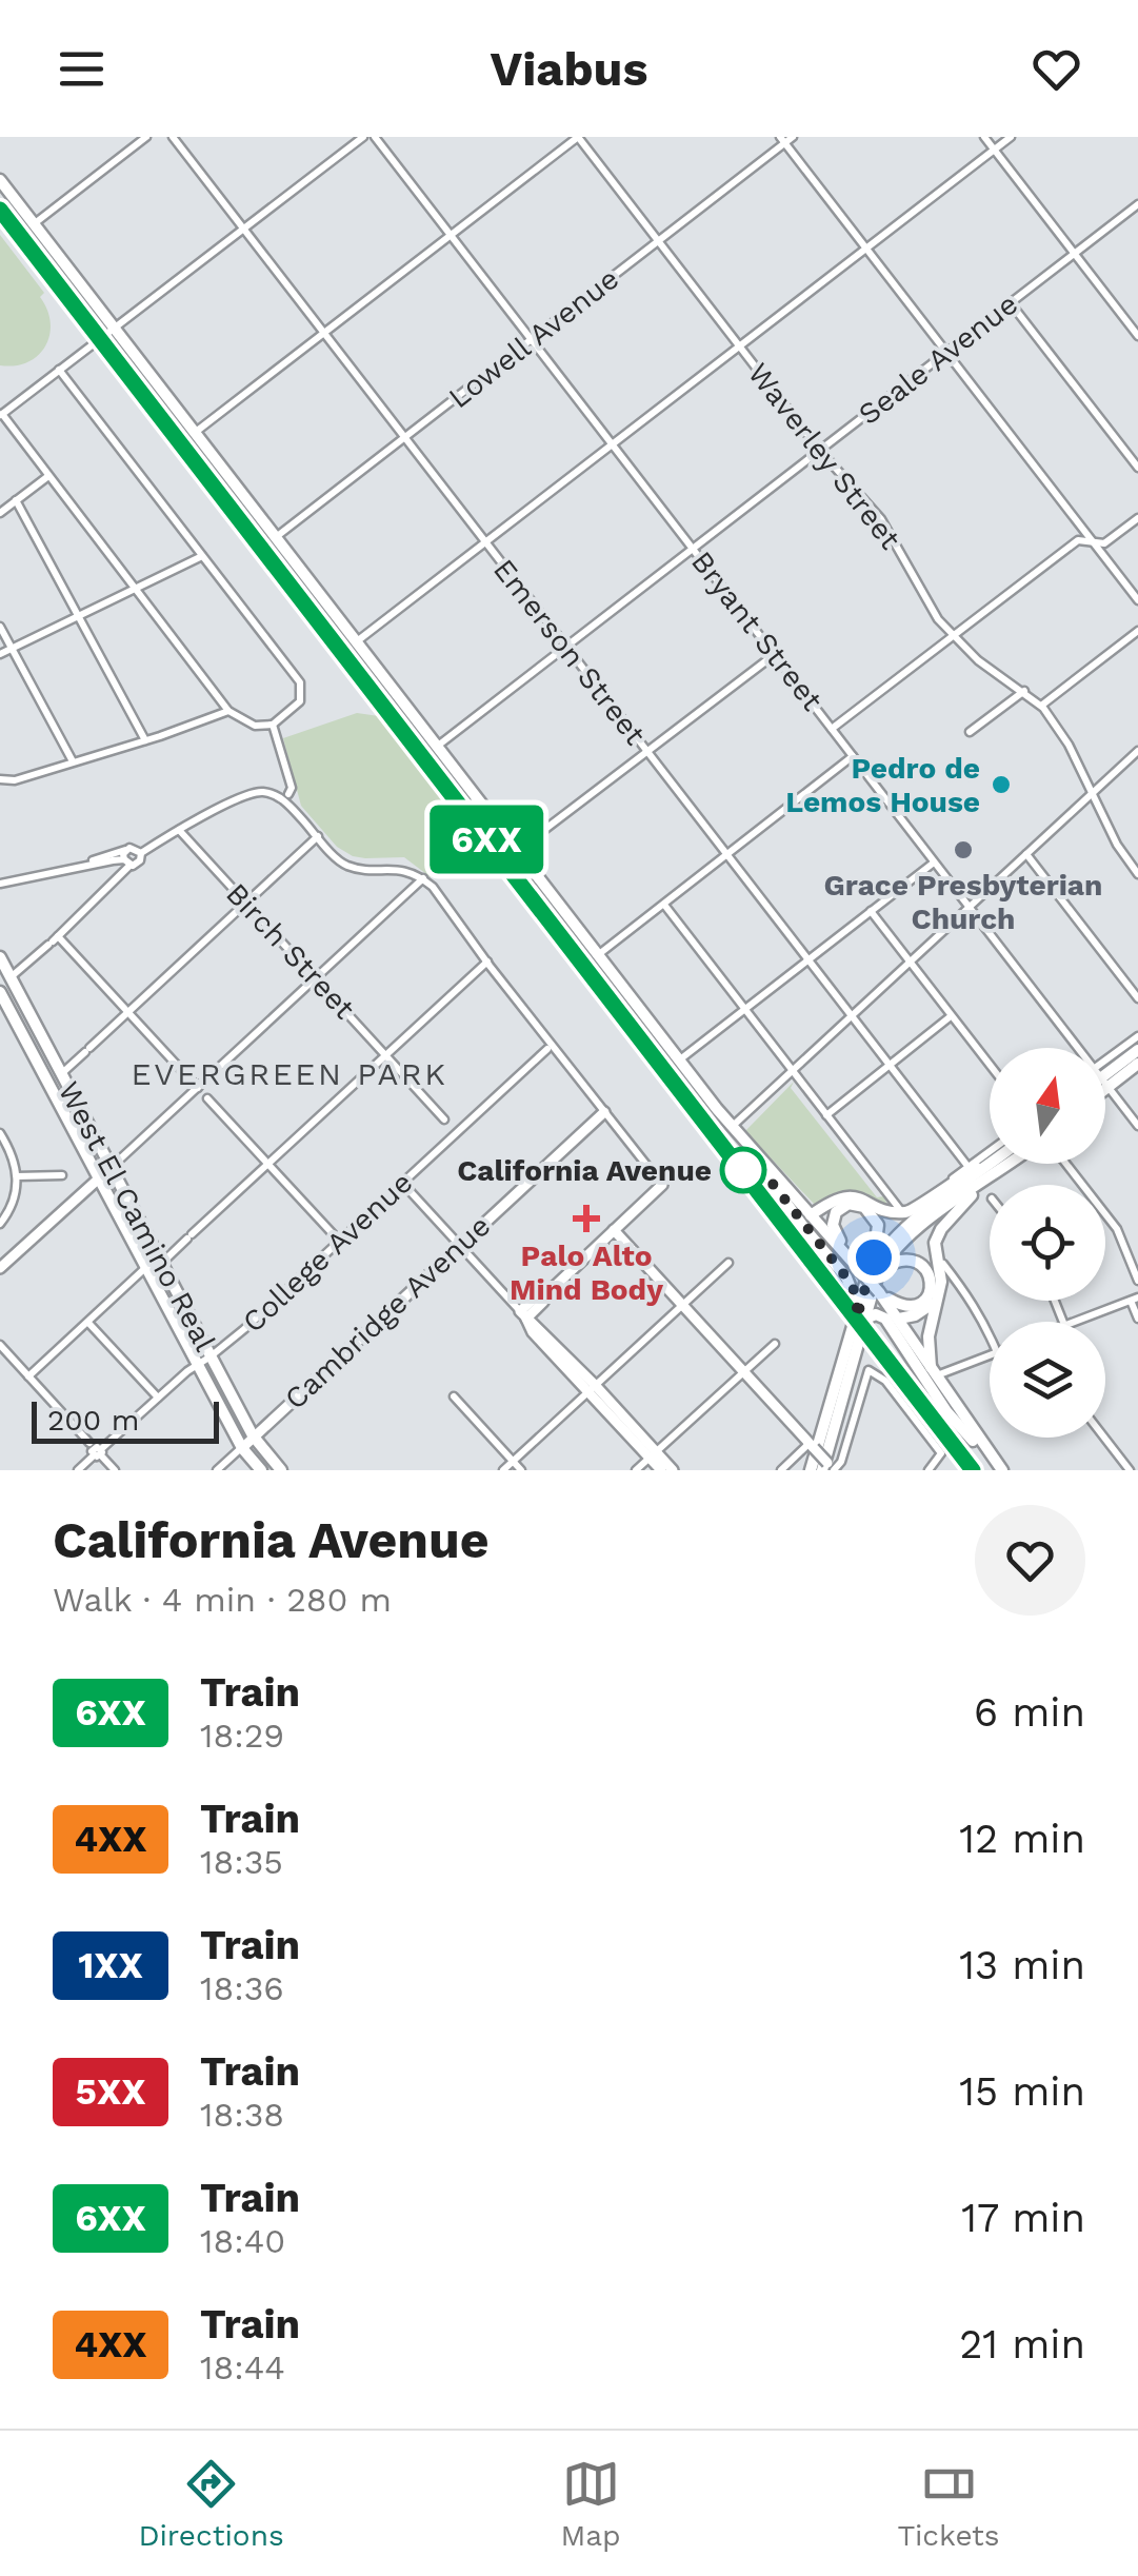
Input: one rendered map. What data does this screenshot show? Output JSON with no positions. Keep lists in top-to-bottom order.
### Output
{
  "streets": {
    "main road": ["West El Camino Real"],
    "street": [
      "Lowell Avenue",
      "Seale Avenue",
      "Waverley Street",
      "Bryant Street",
      "Emerson Street",
      "Birch Street",
      "College Avenue",
      "Cambridge Avenue"
    ]
  },
  "crossings": [
    ["Lowell Avenue", "Waverley Street"],
    ["Lowell Avenue", "Bryant Street"],
    ["Lowell Avenue", "Emerson Street"],
    ["Seale Avenue", "Waverley Street"],
    ["Seale Avenue", "Bryant Street"],
    ["Seale Avenue", "Emerson Street"],
    ["West El Camino Real", "College Avenue"],
    ["West El Camino Real", "Cambridge Avenue"]
  ],
  "districts": ["EVERGREEN PARK"],
  "places": {
    "other": ["Pedro de Lemos House", "Grace Presbyterian Church", "California Avenue"],
    "health": ["Palo Alto Mind Body"]
  },
  "scale_bar": "200 m",
  "north": "top",
  "page": {
    "header": "Viabus",
    "on_map": "6XX",
    "scale": "200 m",
    "heading": ["California Avenue", "Walk · 4 min · 280 m"],
    "list": [
      {
        "mark": "6XX",
        "name": "Train",
        "note": "18:29",
        "value": "6 min"
      },
      {
        "mark": "4XX",
        "name": "Train",
        "note": "18:35",
        "value": "12 min"
      },
      {
        "mark": "1XX",
        "name": "Train",
        "note": "18:36",
        "value": "13 min"
      },
      {
        "mark": "5XX",
        "name": "Train",
        "note": "18:38",
        "value": "15 min"
      },
      {
        "mark": "6XX",
        "name": "Train",
        "note": "18:40",
        "value": "17 min"
      },
      {
        "mark": "4XX",
        "name": "Train",
        "note": "18:44",
        "value": "21 min"
      }
    ],
    "tabs": ["Directions", "Map", "Tickets"]
  }
}
